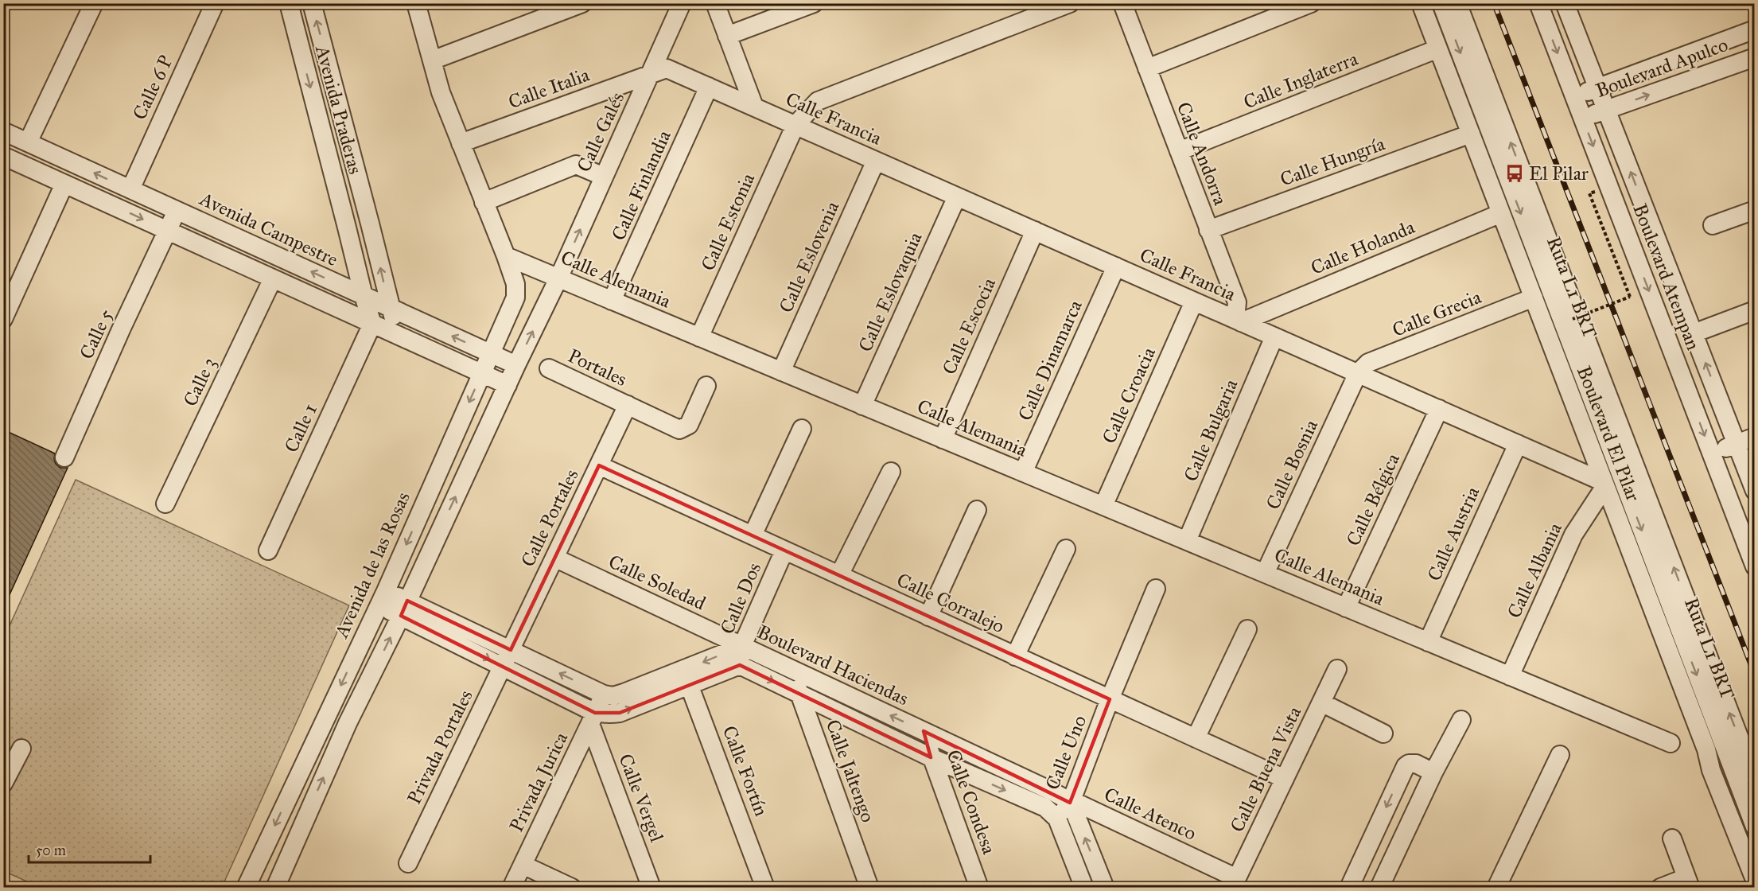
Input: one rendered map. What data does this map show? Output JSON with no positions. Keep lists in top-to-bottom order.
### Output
{
  "streets": {
    "street": [
      "Boulevard Apulco",
      "Calle Inglaterra",
      "Calle 6 P",
      "Calle Italia",
      "Avenida Praderas",
      "Calle Francia",
      "Calle Galés",
      "Calle Andorra",
      "Calle Hungría",
      "Calle Finlandia",
      "Calle Estonia",
      "Avenida Campestre",
      "Calle Holanda",
      "Calle Eslovenia",
      "Boulevard Atempan",
      "Calle Alemania",
      "Ruta L1 BRT",
      "Calle Eslovaquia",
      "Calle Grecia",
      "Calle Escocia",
      "Calle 5",
      "Calle Dinamarca",
      "Portales",
      "Calle 3",
      "Calle Croacia",
      "Calle 1",
      "Calle Bulgaria",
      "Boulevard El Pilar",
      "Calle Bosnia",
      "Calle Bélgica",
      "Calle Portales",
      "Calle Austria",
      "Avenida de las Rosas",
      "Calle Albania",
      "Calle Soledad",
      "Calle Dos",
      "Calle Corralejo",
      "Boulevard Haciendas",
      "Privada Portales",
      "Calle Uno",
      "Calle Buena Vista",
      "Calle Fortín",
      "Calle Jaltengo",
      "Privada Jurica",
      "Calle Vergel",
      "Calle Condesa",
      "Calle Atenco"
    ]
  },
  "crossings": [
    ["Boulevard Apulco", "Boulevard Atempan"],
    ["Calle Inglaterra", "Calle Andorra"],
    ["Calle Inglaterra", "Boulevard El Pilar"],
    ["Calle 6 P", "Avenida Campestre"],
    ["Calle Italia", "Calle Francia"],
    ["Calle Italia", "Calle Galés"],
    ["Avenida Praderas", "Avenida Campestre"],
    ["Avenida Praderas", "Calle 1"],
    ["Calle Francia", "Calle Galés"],
    ["Calle Francia", "Calle Andorra"],
    ["Calle Francia", "Calle Finlandia"],
    ["Calle Francia", "Calle Estonia"],
    ["Calle Francia", "Calle Holanda"],
    ["Calle Francia", "Calle Eslovenia"],
    ["Calle Francia", "Calle Eslovaquia"],
    ["Calle Francia", "Calle Grecia"],
    ["Calle Francia", "Calle Escocia"],
    ["Calle Francia", "Calle Dinamarca"],
    ["Calle Francia", "Calle Croacia"],
    ["Calle Francia", "Calle Bulgaria"],
    ["Calle Francia", "Boulevard El Pilar"],
    ["Calle Francia", "Calle Bosnia"],
    ["Calle Francia", "Calle Bélgica"],
    ["Calle Francia", "Calle Austria"],
    ["Calle Francia", "Calle Albania"],
    ["Calle Galés", "Calle Alemania"],
    ["Calle Andorra", "Calle Hungría"],
    ["Calle Andorra", "Calle Holanda"],
    ["Calle Hungría", "Boulevard El Pilar"],
    ["Calle Finlandia", "Calle Alemania"],
    ["Calle Estonia", "Calle Alemania"],
    ["Avenida Campestre", "Calle 5"],
    ["Avenida Campestre", "Avenida de las Rosas"],
    ["Calle Holanda", "Boulevard El Pilar"],
    ["Calle Eslovenia", "Calle Alemania"],
    ["Calle Alemania", "Calle Eslovaquia"],
    ["Calle Alemania", "Calle Escocia"],
    ["Calle Alemania", "Calle Dinamarca"],
    ["Calle Alemania", "Calle Croacia"],
    ["Calle Alemania", "Calle Bulgaria"],
    ["Calle Alemania", "Calle Bosnia"],
    ["Calle Alemania", "Calle Bélgica"],
    ["Calle Alemania", "Calle Austria"],
    ["Calle Alemania", "Avenida de las Rosas"],
    ["Calle Alemania", "Calle Albania"],
    ["Calle Grecia", "Boulevard El Pilar"],
    ["Calle Grecia", "Calle Bosnia"],
    ["Portales", "Calle Portales"],
    ["Boulevard El Pilar", "Calle Albania"],
    ["Calle Portales", "Calle Soledad"],
    ["Calle Portales", "Calle Corralejo"],
    ["Calle Portales", "Boulevard Haciendas"],
    ["Calle Portales", "Privada Portales"],
    ["Avenida de las Rosas", "Boulevard Haciendas"],
    ["Calle Soledad", "Calle Dos"],
    ["Calle Soledad", "Boulevard Haciendas"],
    ["Calle Dos", "Calle Corralejo"],
    ["Calle Dos", "Boulevard Haciendas"],
    ["Calle Corralejo", "Calle Uno"],
    ["Calle Corralejo", "Calle Buena Vista"],
    ["Boulevard Haciendas", "Privada Portales"],
    ["Boulevard Haciendas", "Calle Uno"],
    ["Boulevard Haciendas", "Calle Fortín"],
    ["Boulevard Haciendas", "Calle Jaltengo"],
    ["Boulevard Haciendas", "Privada Jurica"],
    ["Boulevard Haciendas", "Calle Vergel"],
    ["Boulevard Haciendas", "Calle Condesa"],
    ["Boulevard Haciendas", "Calle Atenco"],
    ["Calle Uno", "Calle Atenco"],
    ["Calle Buena Vista", "Calle Atenco"],
    ["Privada Jurica", "Calle Vergel"]
  ],
  "one_way": ["Calle Galés"],
  "places": {
    "bus stop": ["El Pilar"]
  },
  "scale_bar": "50 m"
}
